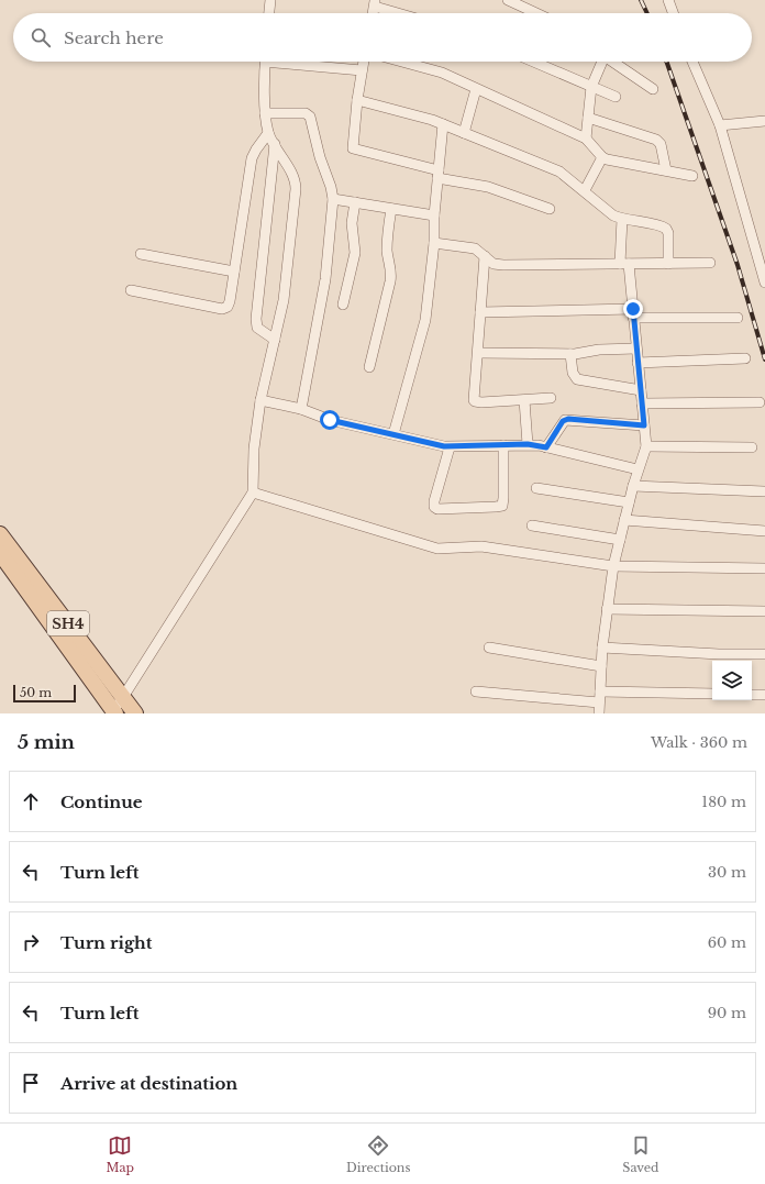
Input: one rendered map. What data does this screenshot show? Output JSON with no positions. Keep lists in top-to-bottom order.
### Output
{
  "streets": {
    "main road": ["SH4"]
  },
  "scale_bar": "50 m",
  "page": {
    "search": "Search here",
    "scale": "50 m",
    "heading": ["5 min", "Walk · 360 m"],
    "list": [
      ["Continue", "180 m"],
      ["Turn left", "30 m"],
      ["Turn right", "60 m"],
      ["Turn left", "90 m"],
      "Arrive at destination"
    ],
    "nav": ["Map", "Directions", "Saved"]
  }
}
